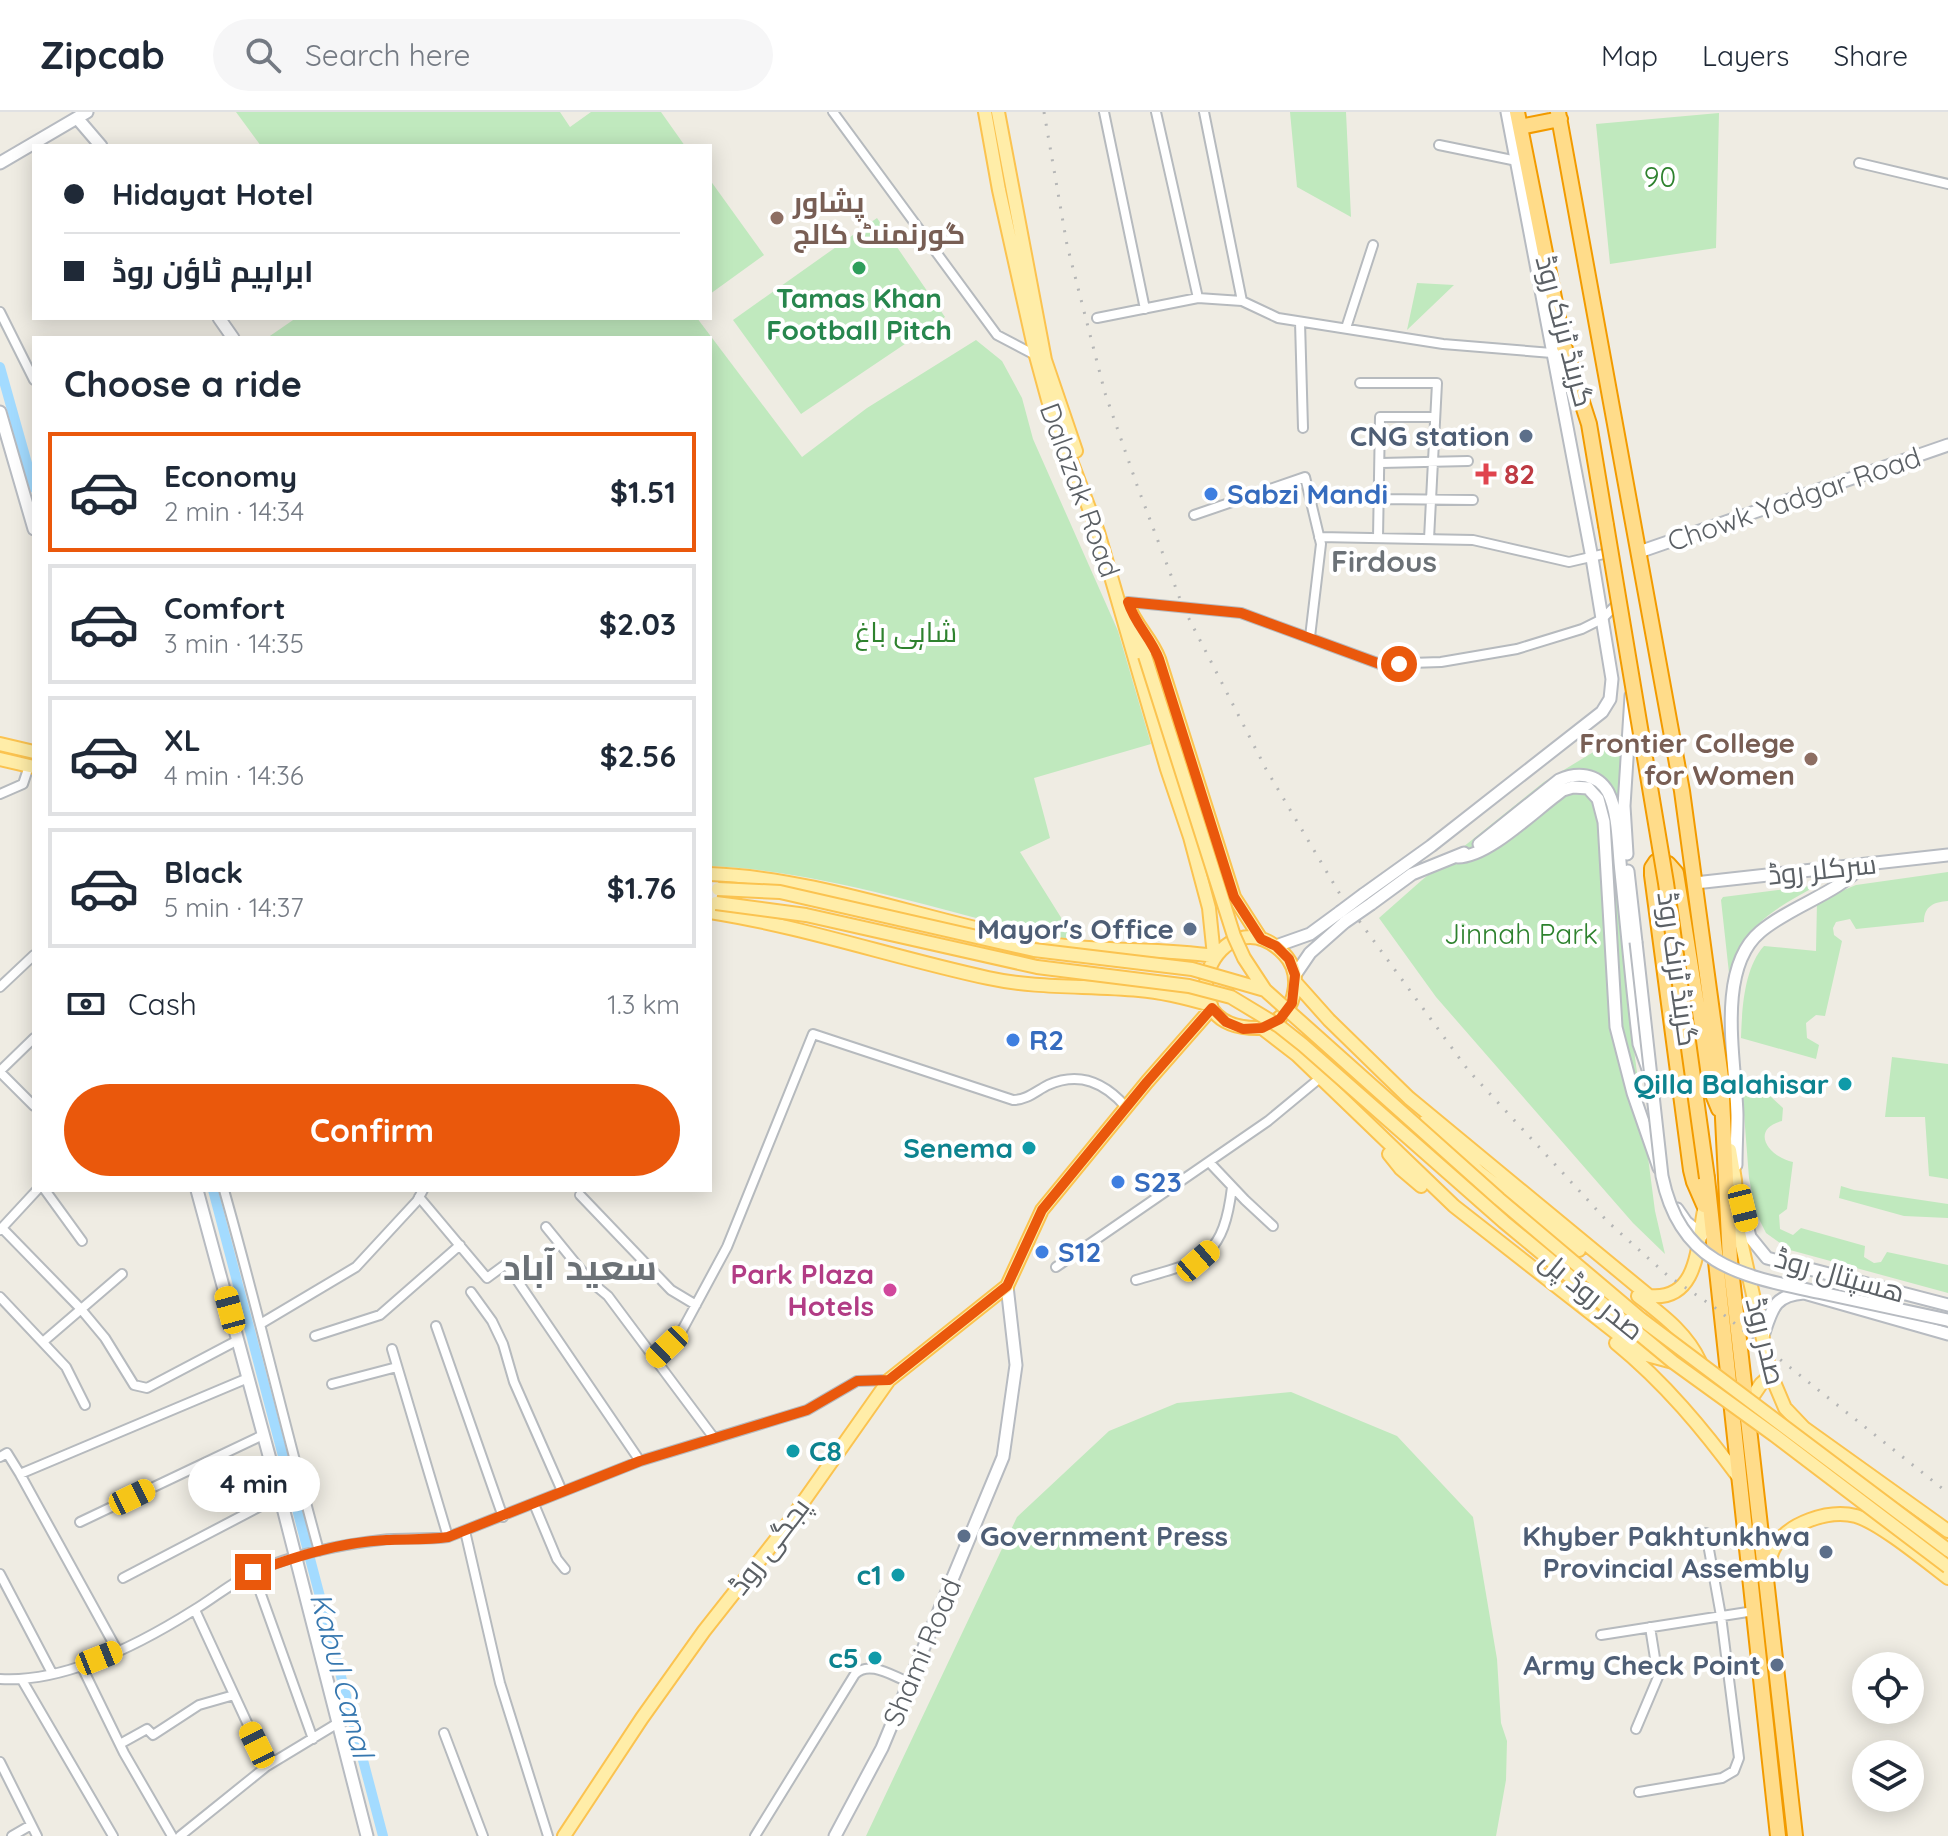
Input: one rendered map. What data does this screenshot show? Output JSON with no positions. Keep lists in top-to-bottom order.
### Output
{
  "streets": {
    "highway": ["گرینڈ ٹرنک روڈ"],
    "main road": [
      "Dalazak Road",
      "صدر روڈ پل",
      "صدر روڈ",
      "پجگی روڈ"
    ],
    "street": [
      "Chowk Yadgar Road",
      "سرکلر روڈ",
      "ھسپتال روڈ",
      "Shami Road"
    ]
  },
  "crossings": [
    ["گرینڈ ٹرنک روڈ", "Chowk Yadgar Road"],
    ["گرینڈ ٹرنک روڈ", "سرکلر روڈ"],
    ["گرینڈ ٹرنک روڈ", "صدر روڈ"],
    ["سرکلر روڈ", "ھسپتال روڈ"],
    ["ھسپتال روڈ", "صدر روڈ"],
    ["پجگی روڈ", "Shami Road"]
  ],
  "districts": ["Firdous", "سعید آباد"],
  "water": ["Kabul Canal"],
  "parks": ["90", "شاہی باغ", "Jinnah Park"],
  "places": {
    "other": [
      "پشاور گورنمنٹ کالج",
      "Tamas Khan Football Pitch",
      "CNG station",
      "Sabzi Mandi",
      "Frontier College for Women",
      "Mayor's Office",
      "R2",
      "Qilla Balahisar",
      "Senema",
      "S23",
      "S12",
      "Park Plaza Hotels",
      "C8",
      "Government Press",
      "Khyber Pakhtunkhwa Provincial Assembly",
      "c1",
      "c5",
      "Army Check Point"
    ],
    "health": ["82"]
  },
  "page": {
    "header": "Zipcab",
    "search": "Search here",
    "nav": ["Map", "Layers", "Share"],
    "banner": ["Hidayat Hotel", "ابراہیم ٹاؤن روڈ"],
    "heading": "Choose a ride",
    "list": [
      {
        "name": "Economy",
        "note": "2 min · 14:34",
        "value": "$1.51"
      },
      {
        "name": "Comfort",
        "note": "3 min · 14:35",
        "value": "$2.03"
      },
      {
        "name": "XL",
        "note": "4 min · 14:36",
        "value": "$2.56"
      },
      {
        "name": "Black",
        "note": "5 min · 14:37",
        "value": "$1.76"
      }
    ],
    "pay": ["Cash", "1.3 km"],
    "buttons": "Confirm",
    "bubble": "4 min"
  }
}
